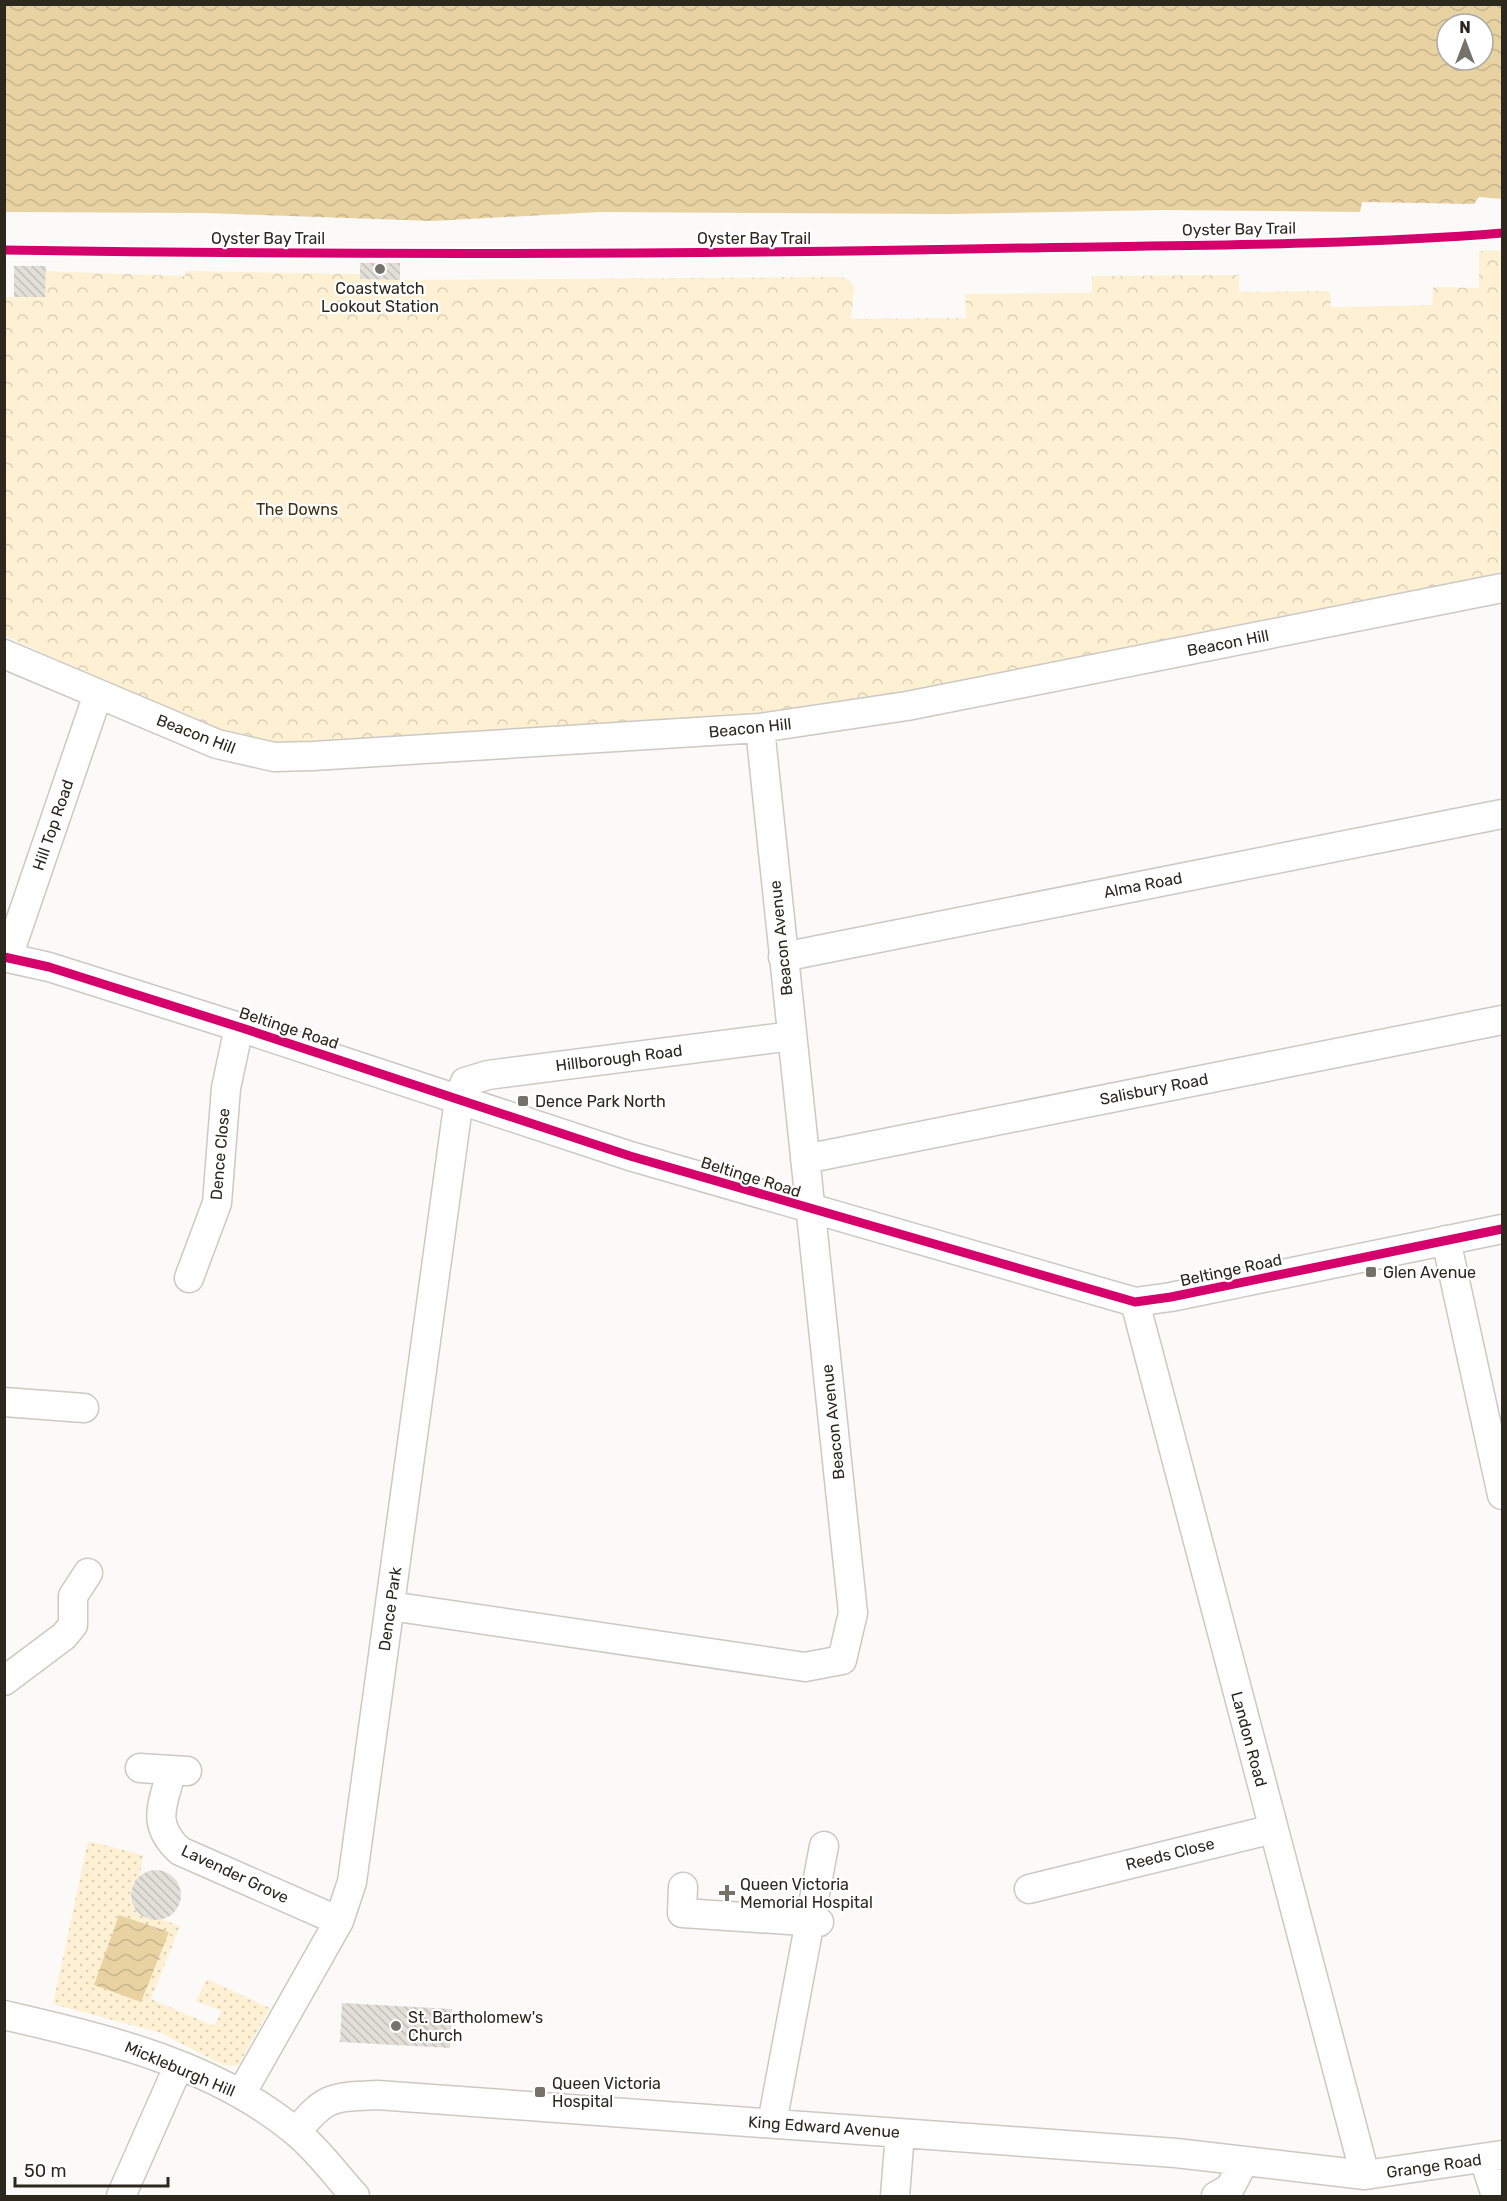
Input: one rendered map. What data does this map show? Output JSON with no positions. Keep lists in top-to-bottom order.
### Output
{
  "streets": {
    "street": [
      "Beacon Hill",
      "Hill Top Road",
      "Alma Road",
      "Beacon Avenue",
      "Beltinge Road",
      "Hillborough Road",
      "Salisbury Road",
      "Dence Close",
      "Dence Park",
      "Landon Road",
      "Reeds Close",
      "Lavender Grove",
      "Mickleburgh Hill",
      "King Edward Avenue",
      "Grange Road"
    ],
    "cycle path": ["Oyster Bay Trail"]
  },
  "crossings": [
    ["Beacon Hill", "Hill Top Road"],
    ["Beacon Hill", "Beacon Avenue"],
    ["Hill Top Road", "Beltinge Road"],
    ["Alma Road", "Beacon Avenue"],
    ["Beacon Avenue", "Beltinge Road"],
    ["Beacon Avenue", "Hillborough Road"],
    ["Beacon Avenue", "Salisbury Road"],
    ["Beacon Avenue", "Dence Park"],
    ["Beltinge Road", "Hillborough Road"],
    ["Beltinge Road", "Dence Close"],
    ["Beltinge Road", "Dence Park"],
    ["Beltinge Road", "Landon Road"],
    ["Hillborough Road", "Dence Park"],
    ["Dence Park", "Lavender Grove"],
    ["Dence Park", "Mickleburgh Hill"],
    ["Landon Road", "Reeds Close"],
    ["Landon Road", "King Edward Avenue"],
    ["Landon Road", "Grange Road"],
    ["Mickleburgh Hill", "King Edward Avenue"],
    ["King Edward Avenue", "Grange Road"]
  ],
  "parks": ["The Downs"],
  "places": {
    "other": ["Coastwatch Lookout Station", "St. Bartholomew's Church"],
    "transit": ["Dence Park North", "Glen Avenue", "Queen Victoria Hospital"],
    "health": ["Queen Victoria Memorial Hospital"]
  },
  "scale_bar": "50 m",
  "north": "top"
}
